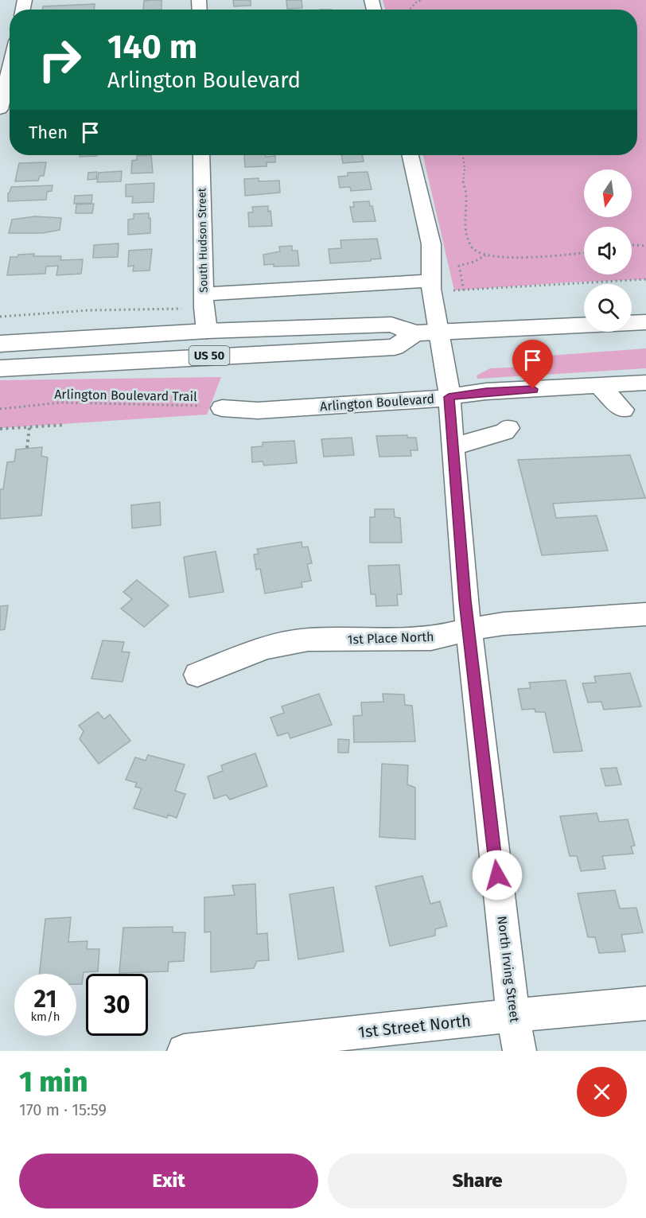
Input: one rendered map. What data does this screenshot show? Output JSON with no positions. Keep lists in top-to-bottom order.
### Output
{
  "streets": {
    "highway": ["US 50"],
    "street": [
      "South Hudson Street",
      "Arlington Boulevard",
      "1st Place North",
      "North Irving Street",
      "1st Street North"
    ],
    "path": ["Arlington Boulevard Trail"]
  },
  "crossings": [
    ["South Hudson Street", "US 50"],
    ["Arlington Boulevard Trail", "Arlington Boulevard"],
    ["Arlington Boulevard", "North Irving Street"],
    ["1st Place North", "North Irving Street"],
    ["North Irving Street", "1st Street North"]
  ],
  "north": "bottom",
  "page": {
    "turn": ["140 m", "Arlington Boulevard"],
    "then": "Then",
    "speed": "21 km/h",
    "limit": "30",
    "heading": ["1 min", "170 m · 15:59"],
    "buttons": ["Exit", "Share"]
  }
}
